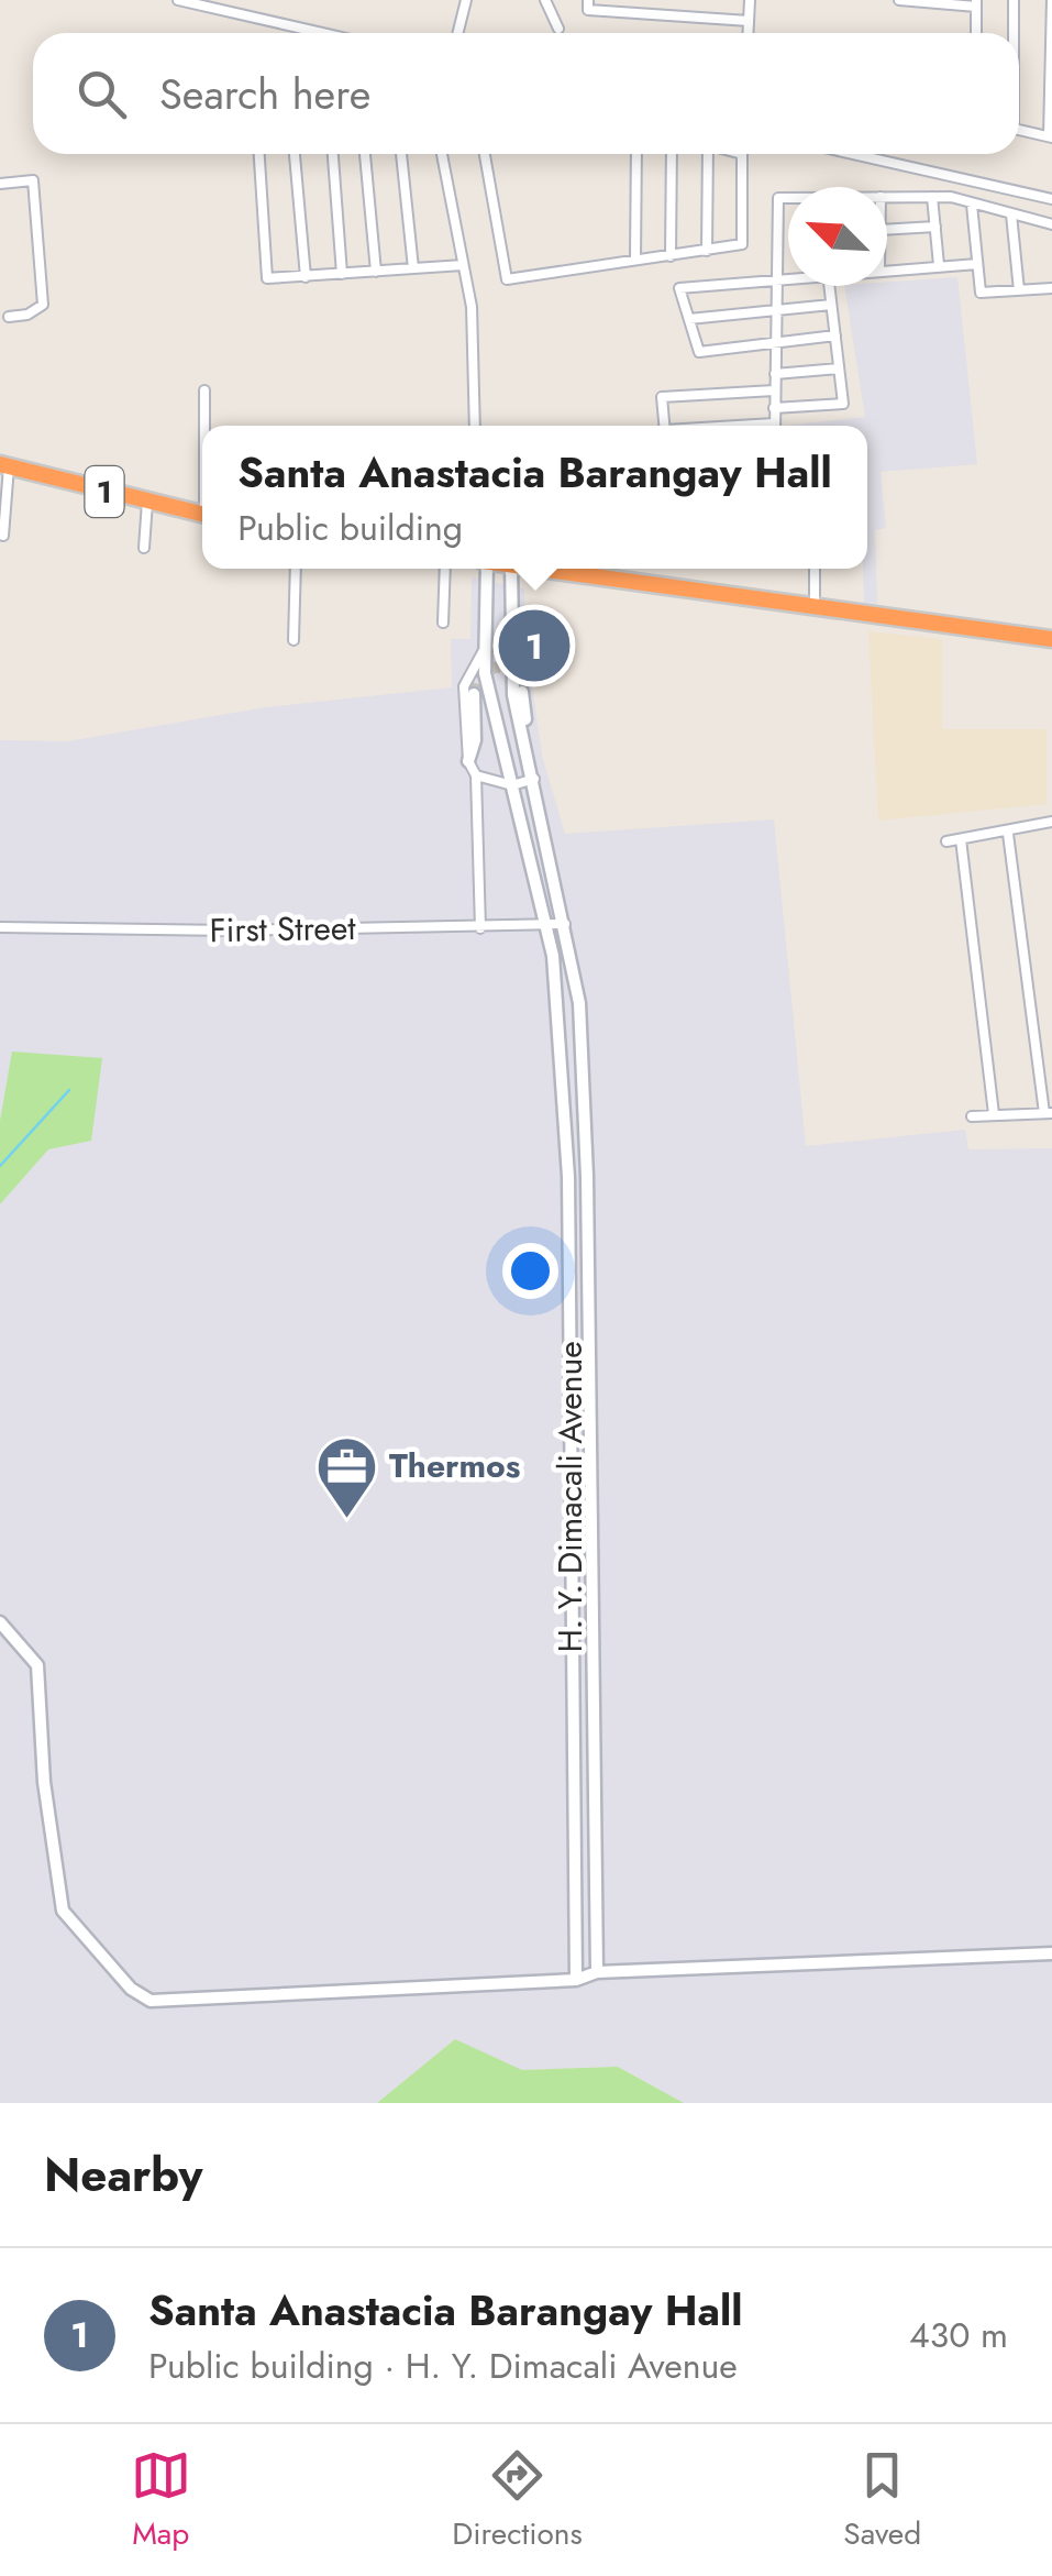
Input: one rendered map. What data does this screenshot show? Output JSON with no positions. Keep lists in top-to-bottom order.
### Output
{
  "streets": {
    "highway": ["1"],
    "street": ["First Street", "H. Y. Dimacali Avenue"]
  },
  "crossings": [
    ["First Street", "H. Y. Dimacali Avenue"]
  ],
  "places": {
    "office": ["Thermos"]
  },
  "north": "top left",
  "page": {
    "search": "Search here",
    "popup": ["Santa Anastacia Barangay Hall", "Public building"],
    "pins": "1",
    "heading": "Nearby",
    "list": [
      {
        "mark": "1",
        "name": "Santa Anastacia Barangay Hall",
        "note": "Public building · H. Y. Dimacali Avenue",
        "value": "430 m"
      }
    ],
    "nav": ["Map", "Directions", "Saved"]
  }
}
